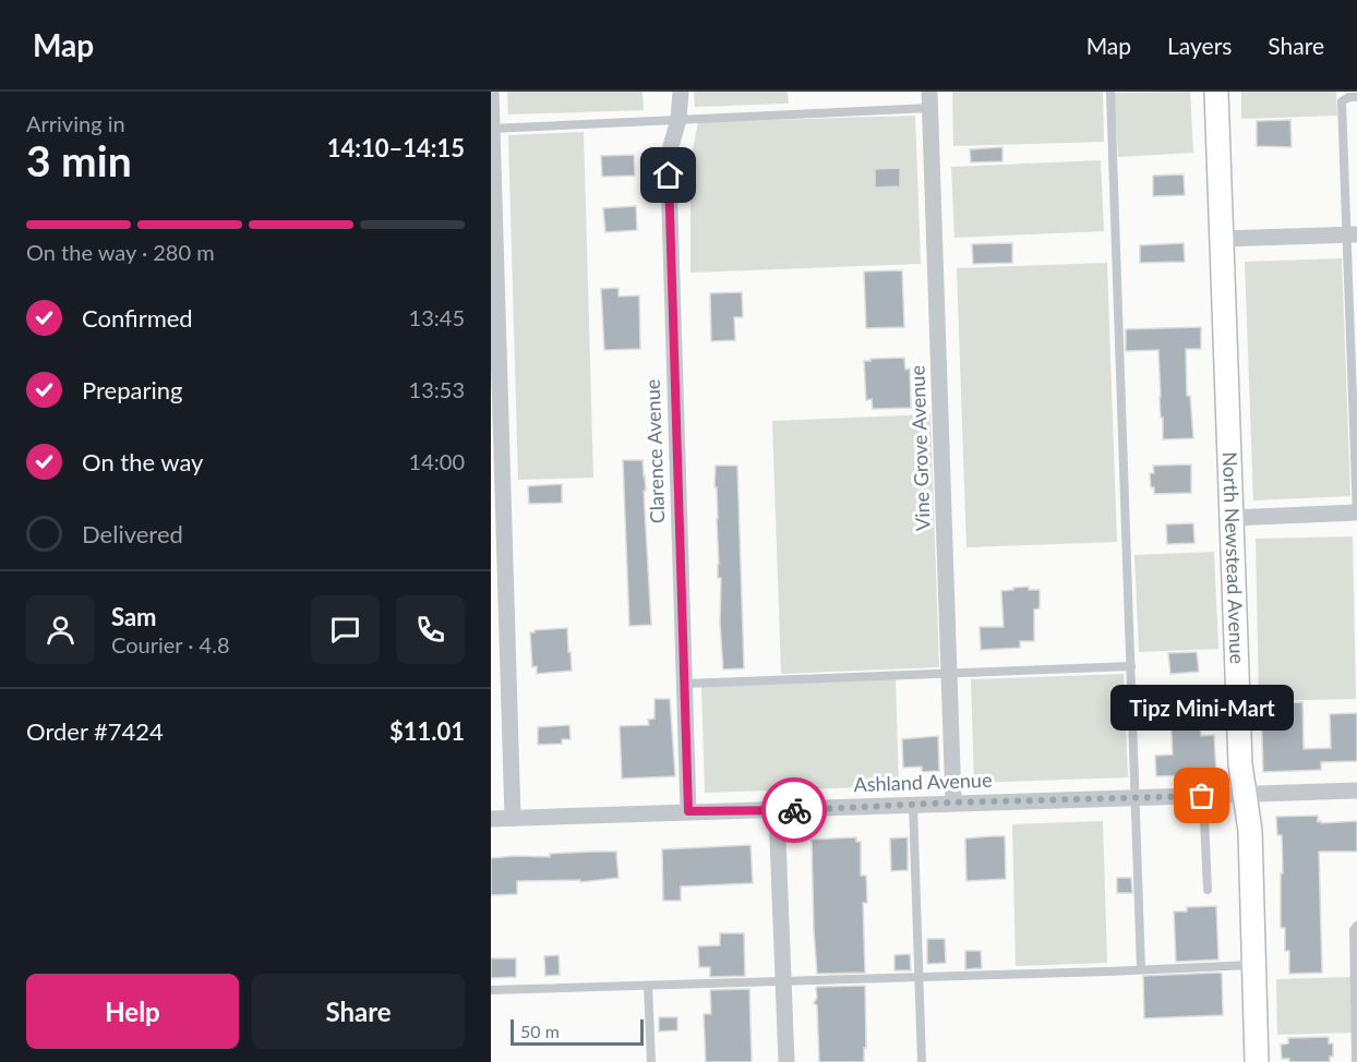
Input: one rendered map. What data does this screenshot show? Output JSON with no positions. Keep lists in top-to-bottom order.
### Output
{
  "streets": {
    "street": [
      "Vine Grove Avenue",
      "Clarence Avenue",
      "North Newstead Avenue",
      "Ashland Avenue"
    ]
  },
  "crossings": [
    ["Vine Grove Avenue", "Ashland Avenue"],
    ["Clarence Avenue", "Ashland Avenue"],
    ["North Newstead Avenue", "Ashland Avenue"]
  ],
  "places": ["Tipz Mini-Mart"],
  "scale_bar": "50 m",
  "page": {
    "header": "Map",
    "nav": ["Map", "Layers", "Share"],
    "heading": ["3 min", "Arriving in", "14:10–14:15"],
    "panel": [
      "Sam",
      "Courier · 4.8",
      "Order #7424",
      "$11.01"
    ],
    "bar": "On the way · 280 m",
    "list": [
      ["Confirmed", "13:45"],
      ["Preparing", "13:53"],
      ["On the way", "14:00"],
      "Delivered"
    ],
    "bubble": "Tipz Mini-Mart",
    "buttons": ["Help", "Share"],
    "scale": "50 m"
  }
}
